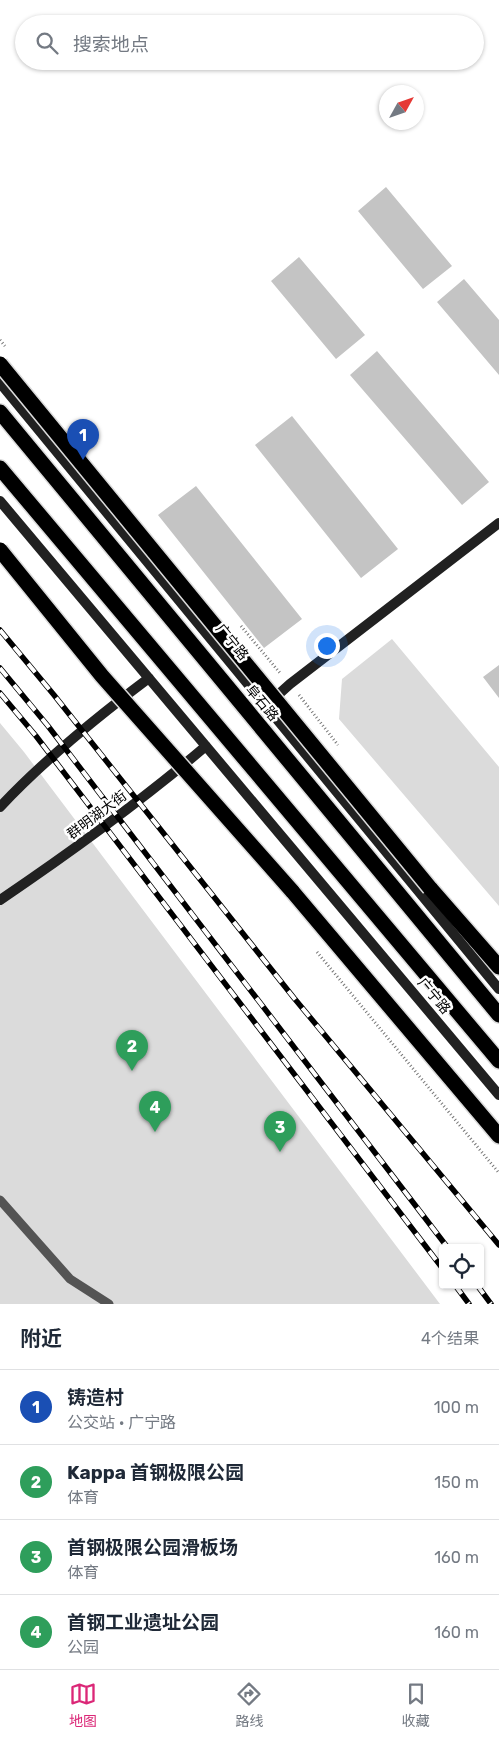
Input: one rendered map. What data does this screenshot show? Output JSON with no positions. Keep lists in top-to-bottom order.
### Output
{
  "streets": {
    "highway": ["阜石路"],
    "street": ["广宁路", "群明湖大街"]
  },
  "crossings": [
    ["广宁路", "群明湖大街"]
  ],
  "north": "top right",
  "page": {
    "search": "搜索地点",
    "pins": [
      "1",
      "2",
      "4",
      "3"
    ],
    "heading": ["附近", "4个结果"],
    "list": [
      {
        "mark": "1",
        "name": "铸造村",
        "note": "公交站 · 广宁路",
        "value": "100 m"
      },
      {
        "mark": "2",
        "name": "Kappa 首钢极限公园",
        "note": "体育",
        "value": "150 m"
      },
      {
        "mark": "3",
        "name": "首钢极限公园滑板场",
        "note": "体育",
        "value": "160 m"
      },
      {
        "mark": "4",
        "name": "首钢工业遗址公园",
        "note": "公园",
        "value": "160 m"
      }
    ],
    "nav": ["地图", "路线", "收藏"]
  }
}
